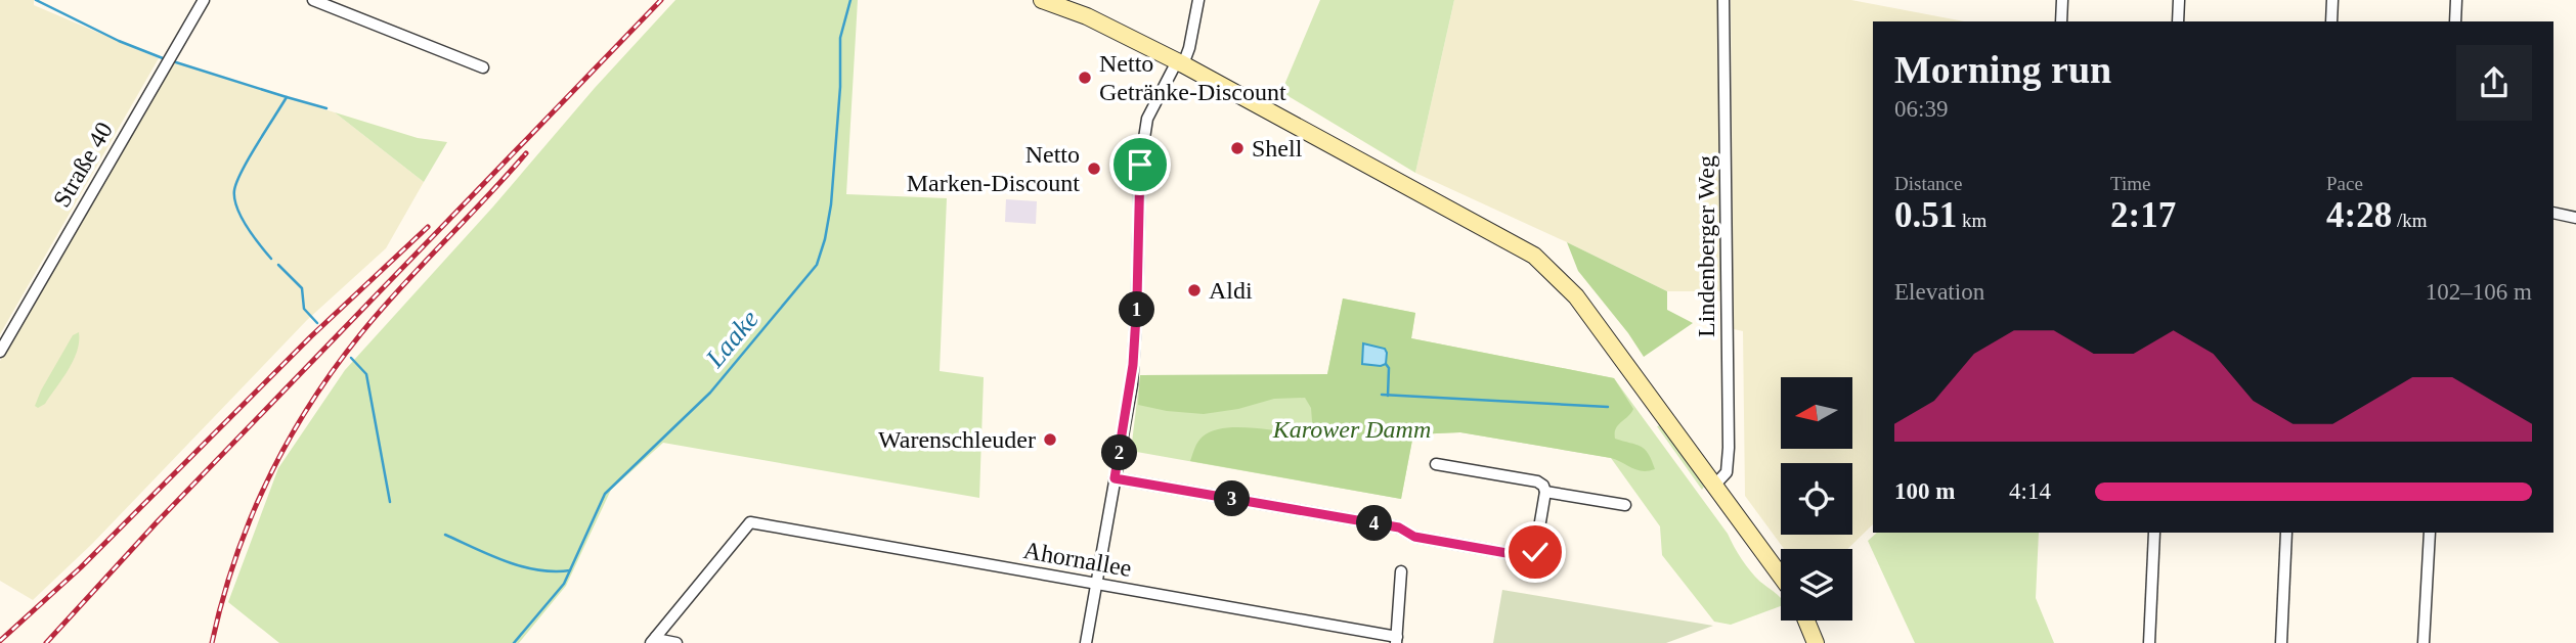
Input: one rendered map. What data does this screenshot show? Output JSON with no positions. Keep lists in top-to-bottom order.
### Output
{
  "streets": {
    "street": ["Straße 40", "Lindenberger Weg", "Ahornallee"]
  },
  "water": ["Laake"],
  "parks": ["Karower Damm"],
  "places": [
    "Netto Getränke-Discount",
    "Shell",
    "Netto Marken-Discount",
    "Aldi",
    "Warenschleuder"
  ],
  "north": "left",
  "page": {
    "heading": ["Morning run", "06:39"],
    "stats": [
      ["Distance", "0.51 km"],
      ["Time", "2:17"],
      ["Pace", "4:28 /km"]
    ],
    "chart": ["Elevation", "102–106 m"],
    "pins": [
      "1",
      "2",
      "3",
      "4"
    ],
    "list": [
      {
        "name": "100 m",
        "note": "4:14"
      }
    ]
  }
}
